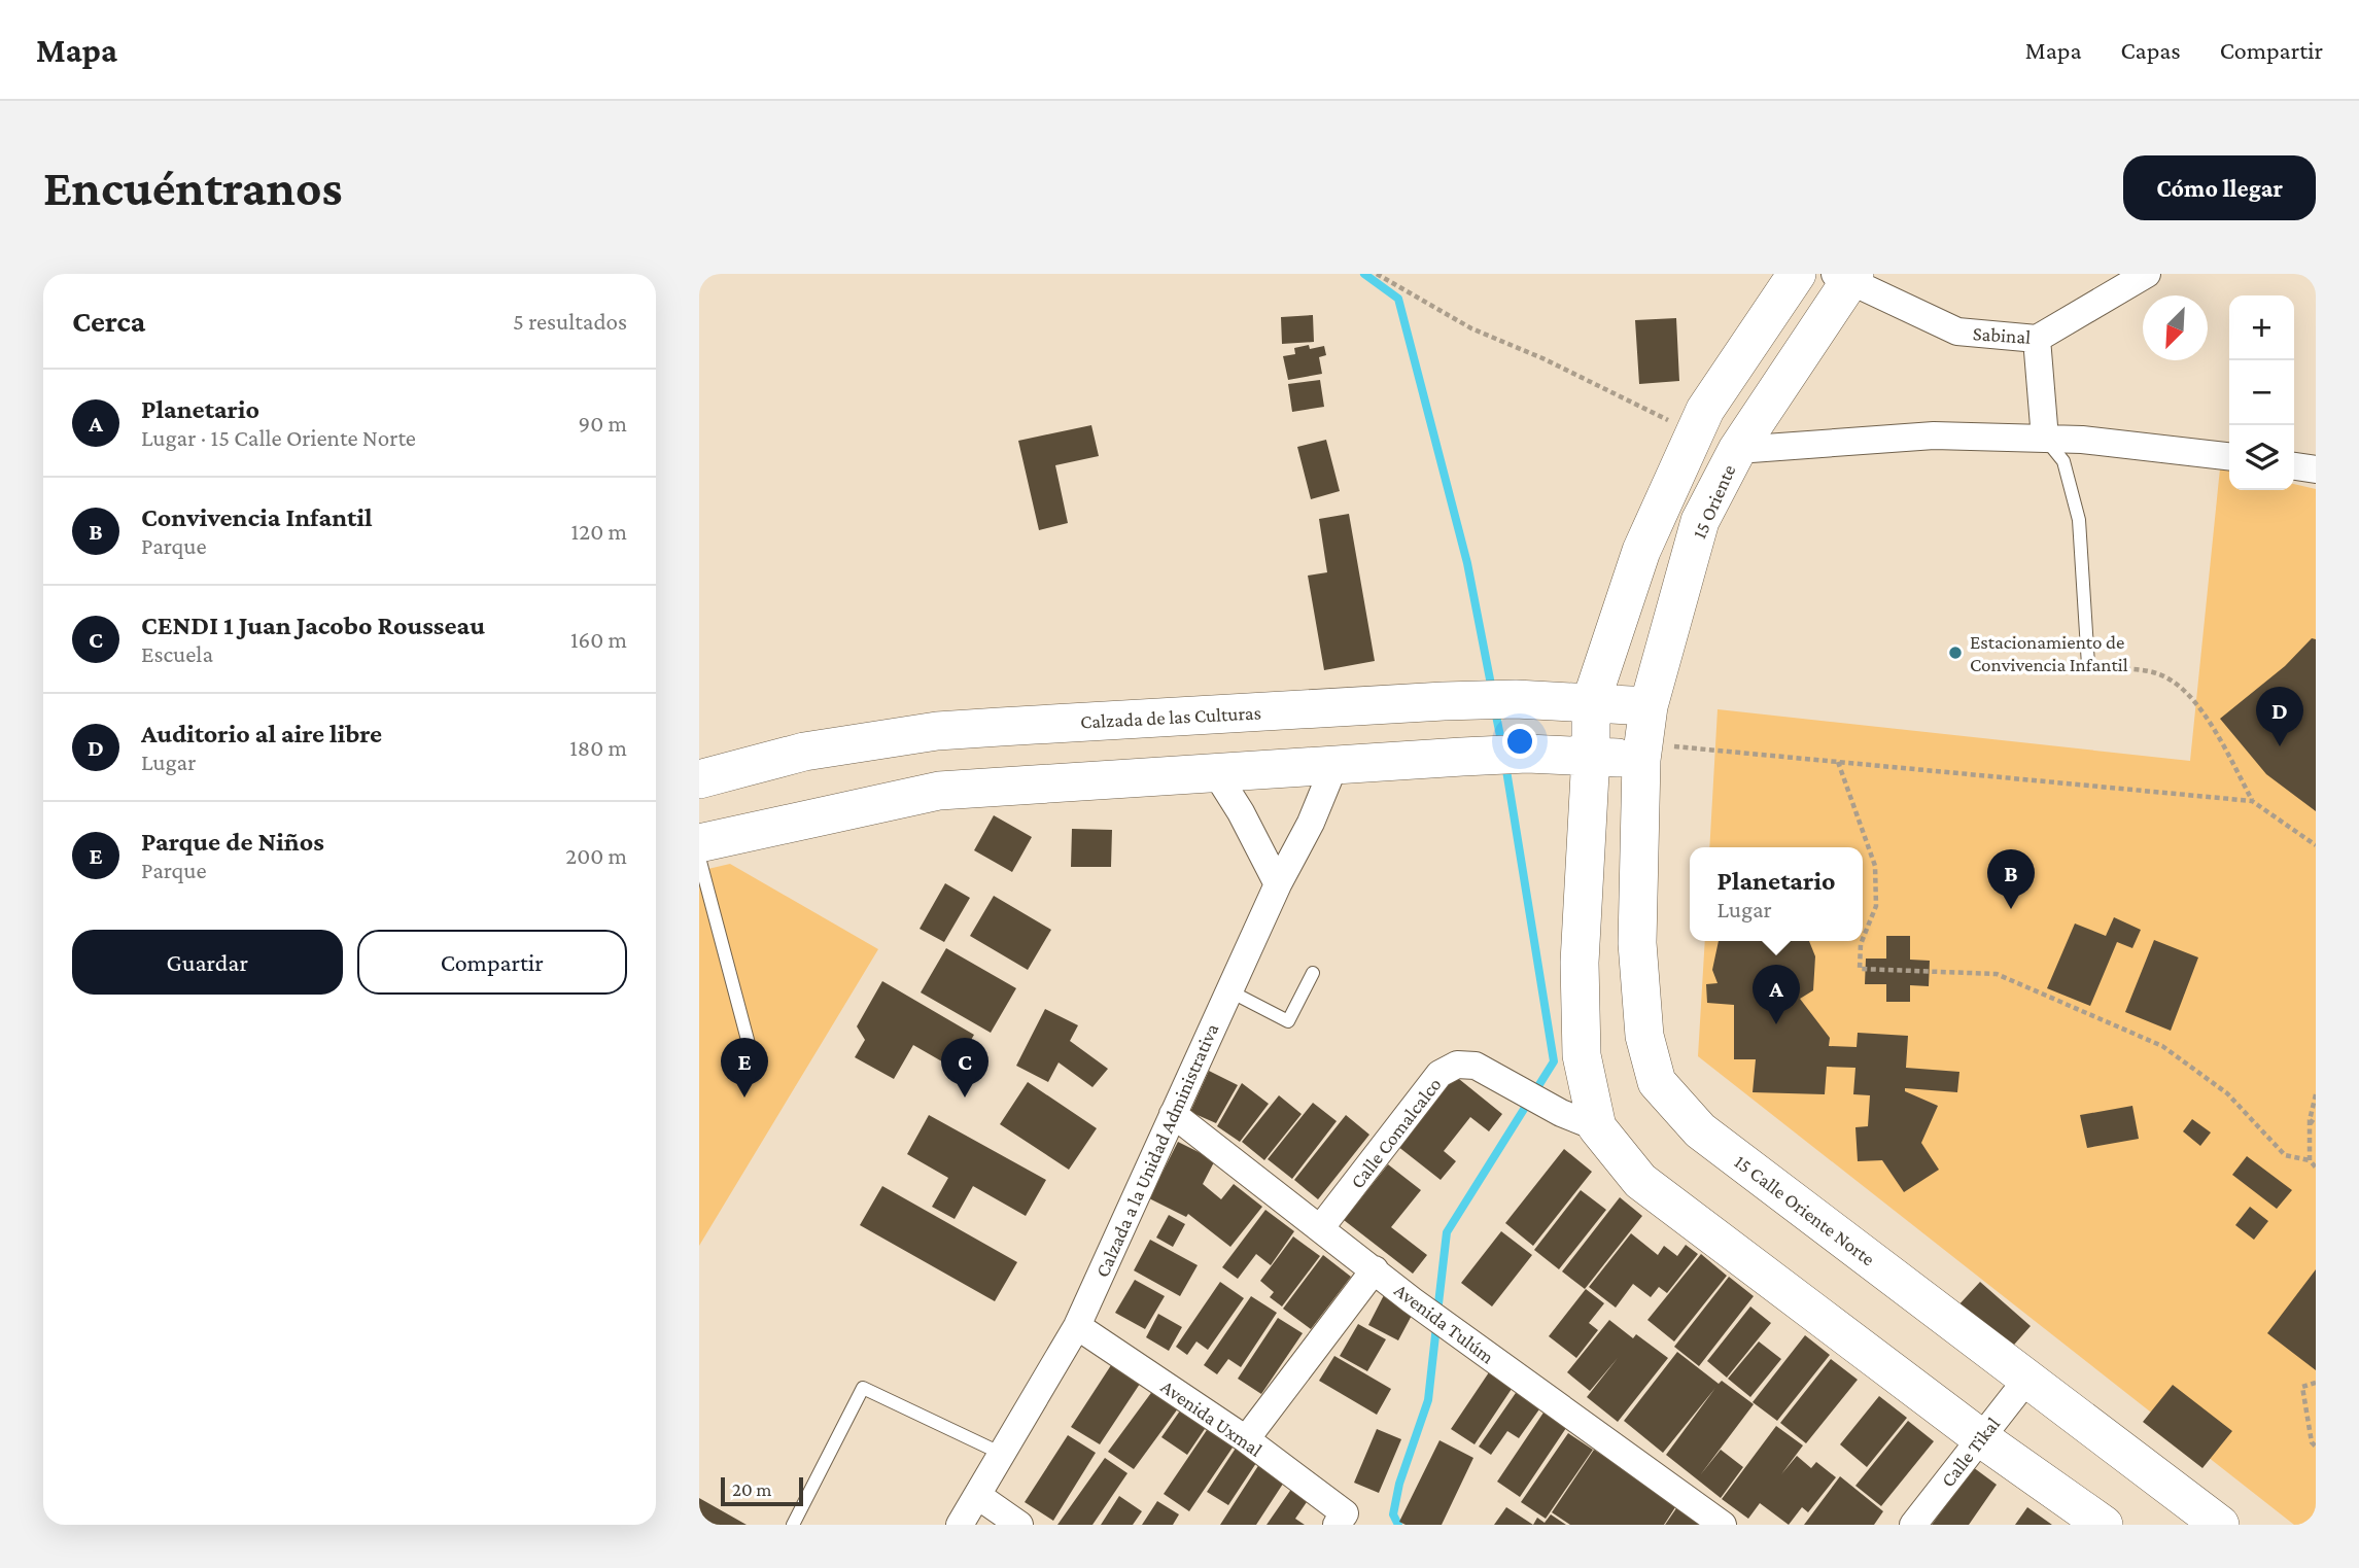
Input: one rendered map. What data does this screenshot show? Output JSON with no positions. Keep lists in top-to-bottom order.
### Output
{
  "streets": {
    "main road": ["15 Oriente", "Calzada de las Culturas", "15 Calle Oriente Norte"],
    "street": [
      "Sabinal",
      "Calle Comalcalco",
      "Calzada a la Unidad Administrativa",
      "Avenida Tulúm",
      "Avenida Uxmal",
      "Calle Tikal"
    ]
  },
  "crossings": [
    ["Sabinal", "15 Oriente"],
    ["15 Oriente", "Calzada de las Culturas"],
    ["15 Oriente", "15 Calle Oriente Norte"],
    ["Calle Comalcalco", "Avenida Tulúm"],
    ["Calzada a la Unidad Administrativa", "Avenida Tulúm"],
    ["Calzada a la Unidad Administrativa", "Avenida Uxmal"],
    ["15 Calle Oriente Norte", "Calle Tikal"]
  ],
  "places": ["Estacionamiento de Convivencia Infantil"],
  "scale_bar": "20 m",
  "north": "bottom left",
  "page": {
    "header": "Mapa",
    "nav": ["Mapa", "Capas", "Compartir"],
    "buttons": [
      "Cómo llegar",
      ["Guardar", "Compartir"]
    ],
    "title": "Encuéntranos",
    "heading": ["Cerca", "5 resultados"],
    "map_buttons": ["+", "−"],
    "list": [
      {
        "mark": "A",
        "name": "Planetario",
        "note": "Lugar · 15 Calle Oriente Norte",
        "value": "90 m"
      },
      {
        "mark": "B",
        "name": "Convivencia Infantil",
        "note": "Parque",
        "value": "120 m"
      },
      {
        "mark": "C",
        "name": "CENDI 1 Juan Jacobo Rousseau",
        "note": "Escuela",
        "value": "160 m"
      },
      {
        "mark": "D",
        "name": "Auditorio al aire libre",
        "note": "Lugar",
        "value": "180 m"
      },
      {
        "mark": "E",
        "name": "Parque de Niños",
        "note": "Parque",
        "value": "200 m"
      }
    ],
    "pins": [
      "D",
      "B",
      "A",
      "C",
      "E"
    ],
    "popup": ["Planetario", "Lugar"],
    "scale": "20 m"
  }
}
